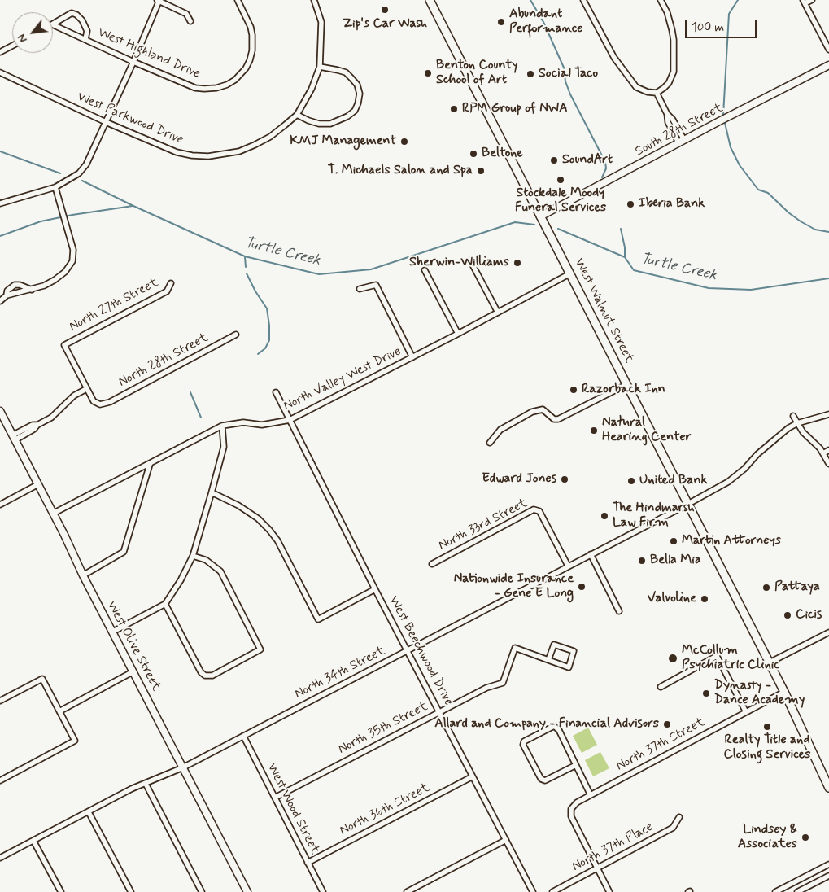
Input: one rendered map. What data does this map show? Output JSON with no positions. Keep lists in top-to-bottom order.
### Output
{
  "streets": {
    "main road": ["South 28th Street", "West Walnut Street", "West Olive Street"],
    "street": [
      "West Highland Drive",
      "West Parkwood Drive",
      "North 27th Street",
      "North 28th Street",
      "North Valley West Drive",
      "North 33rd Street",
      "West Beechwood Drive",
      "North 34th Street",
      "North 35th Street",
      "North 37th Street",
      "West Wood Street",
      "North 36th Street",
      "North 37th Place"
    ]
  },
  "crossings": [
    ["South 28th Street", "West Walnut Street"],
    ["North 27th Street", "North 28th Street"],
    ["West Walnut Street", "North Valley West Drive"],
    ["West Walnut Street", "North 34th Street"],
    ["West Walnut Street", "North 37th Street"],
    ["North Valley West Drive", "West Olive Street"],
    ["North Valley West Drive", "West Beechwood Drive"],
    ["North 33rd Street", "North 34th Street"],
    ["West Olive Street", "North 34th Street"],
    ["West Beechwood Drive", "North 34th Street"],
    ["West Beechwood Drive", "North 35th Street"],
    ["West Beechwood Drive", "North 36th Street"],
    ["North 34th Street", "West Wood Street"],
    ["North 35th Street", "West Wood Street"],
    ["North 37th Street", "North 37th Place"],
    ["West Wood Street", "North 36th Street"]
  ],
  "water": ["Turtle Creek"],
  "places": [
    "Zip's Car Wash",
    "Abundant Performance",
    "Benton County School of Art",
    "Social Taco",
    "RPM Group of NWA",
    "KMJ Management",
    "Beltone",
    "SoundArt",
    "T. Michaels Salon and Spa",
    "Stockdale Moody Funeral Services",
    "Iberia Bank",
    "Sherwin-Williams",
    "Razorback Inn",
    "Natural Hearing Center",
    "Edward Jones",
    "United Bank",
    "The Hindmarsh Law Firm",
    "Martin Attorneys",
    "Bella Mia",
    "Nationwide Insurance - Gene E Long",
    "Pattaya",
    "Valvoline",
    "Cicis",
    "McCollum Psychiatric Clinic",
    "Dynasty - Dance Academy",
    "Allard and Company - Financial Advisors",
    "Realty Title and Closing Services",
    "Lindsey & Associates"
  ],
  "scale_bar": "100 m",
  "north": "bottom left"
}
